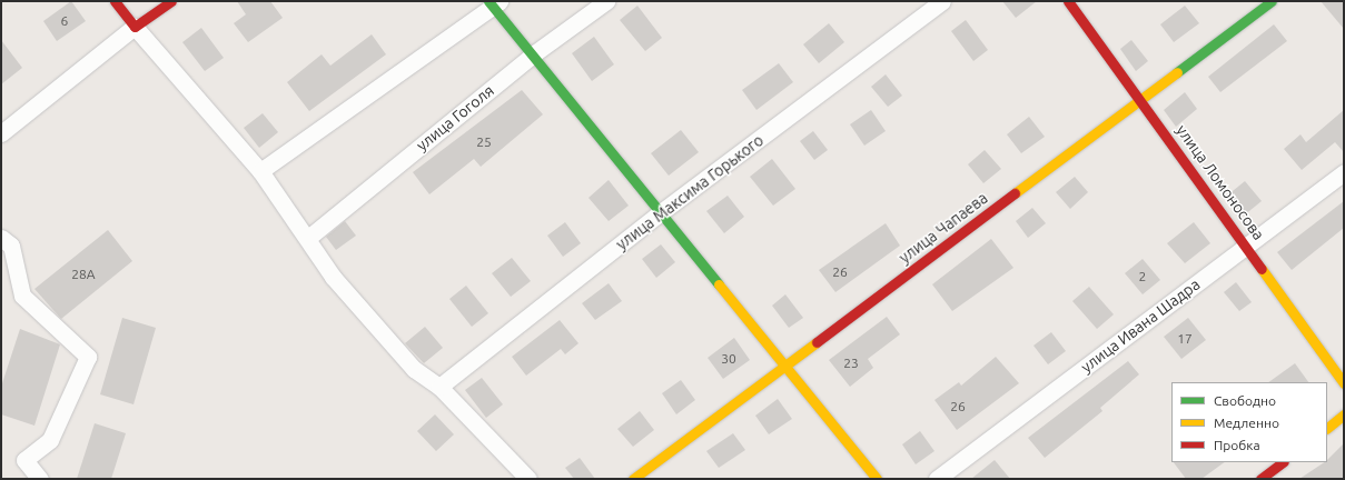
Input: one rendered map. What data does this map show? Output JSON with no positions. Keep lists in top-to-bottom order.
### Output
{
  "streets": {
    "street": [
      "улица Гоголя",
      "улица Ломоносова",
      "улица Максима Горького",
      "улица Чапаева",
      "улица Ивана Шадра"
    ]
  },
  "crossings": [
    ["улица Ломоносова", "улица Чапаева"],
    ["улица Ломоносова", "улица Ивана Шадра"]
  ],
  "house_numbers": [
    "6",
    "25",
    "26",
    "28А",
    "2",
    "17",
    "30",
    "23",
    "26"
  ],
  "legend": ["Свободно", "Медленно", "Пробка"]
}
